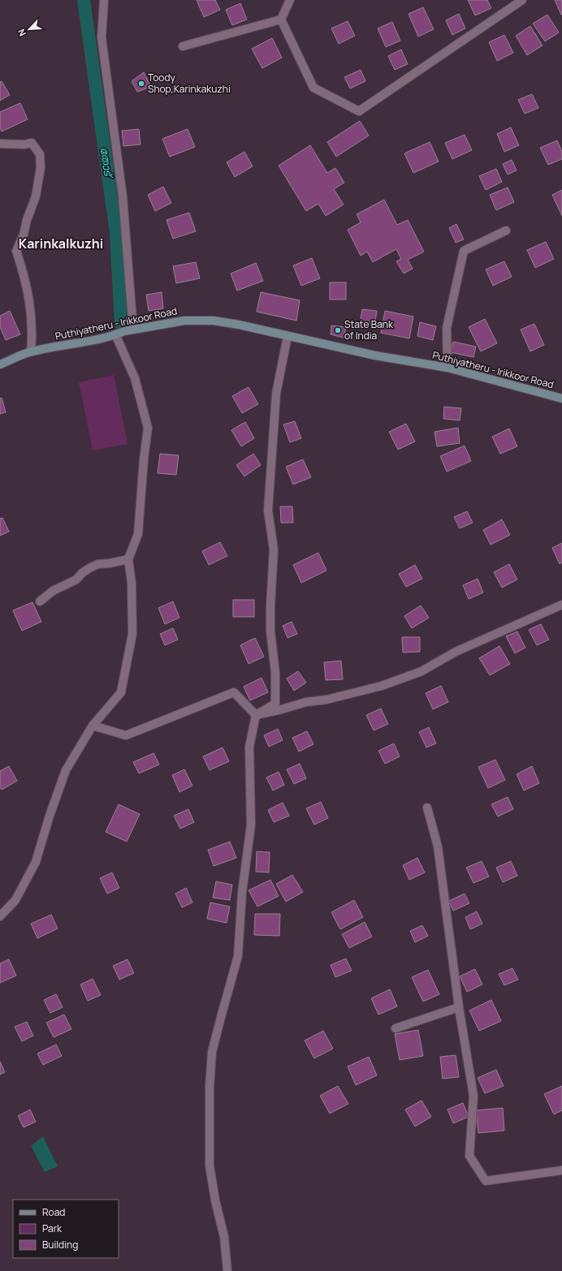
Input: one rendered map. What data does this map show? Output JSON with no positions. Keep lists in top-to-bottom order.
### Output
{
  "streets": {
    "main road": ["Puthiyatheru - Irikkoor Road"]
  },
  "districts": ["Karinkalkuzhi"],
  "water": ["തോട്"],
  "places": ["Toody Shop,Karinkakuzhi", "State Bank of India"],
  "legend": ["Road", "Park", "Building"],
  "north": "bottom left"
}
